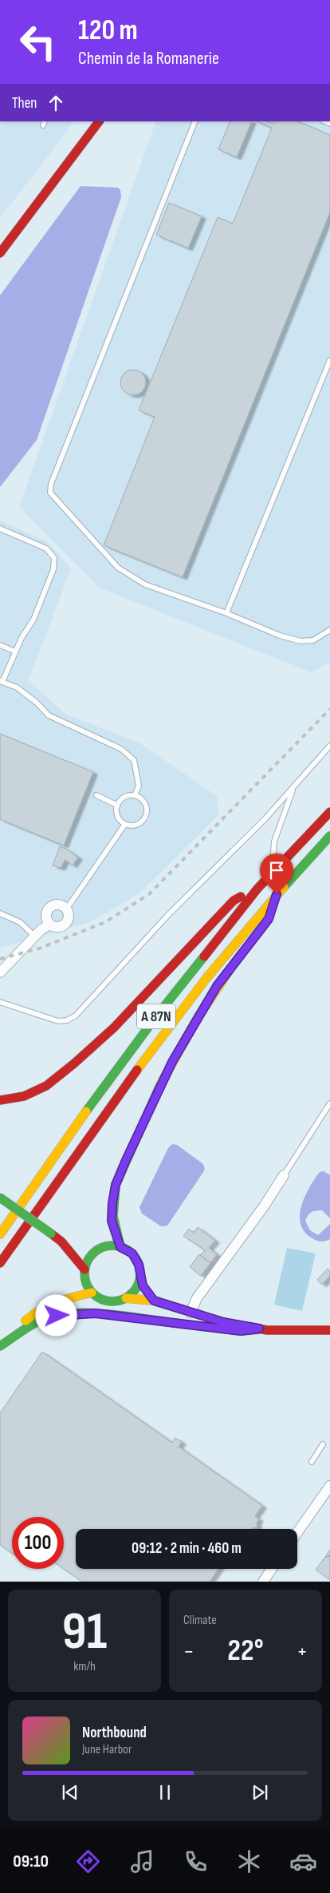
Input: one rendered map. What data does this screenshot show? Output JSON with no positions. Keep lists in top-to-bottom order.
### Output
{
  "streets": {
    "main road": ["A 87N"]
  },
  "page": {
    "turn": ["120 m", "Chemin de la Romanerie"],
    "then": "Then",
    "limit": "100",
    "trip": "09:12 · 2 min · 460 m",
    "tile": [
      ["91", "km/h"],
      "Climate"
    ],
    "heat": ["−", "22°", "+"],
    "song": ["Northbound", "June Harbor"],
    "tabs": "09:10"
  }
}
